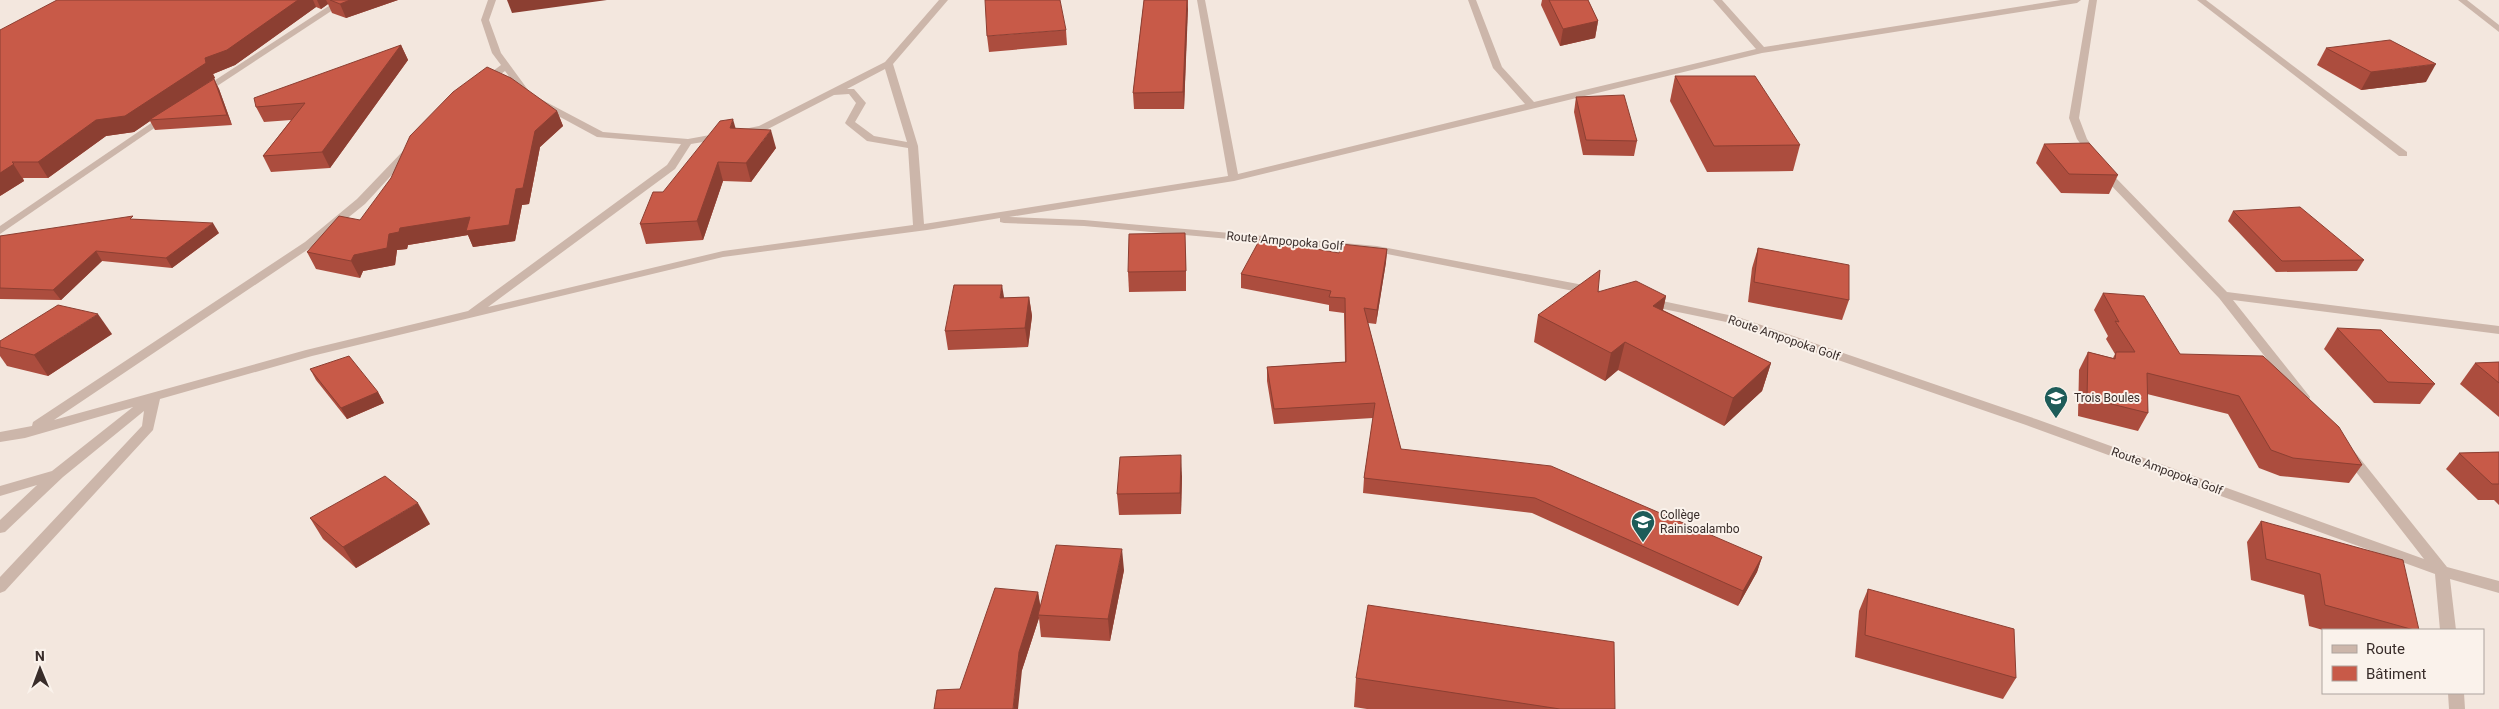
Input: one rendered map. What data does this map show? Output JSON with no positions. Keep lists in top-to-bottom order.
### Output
{
  "streets": {
    "street": ["Route Ampopoka Golf"]
  },
  "places": {
    "school or university": ["Trois Boules", "Collège Rainisoalambo"]
  },
  "legend": ["Route", "Bâtiment"],
  "north": "top"
}
